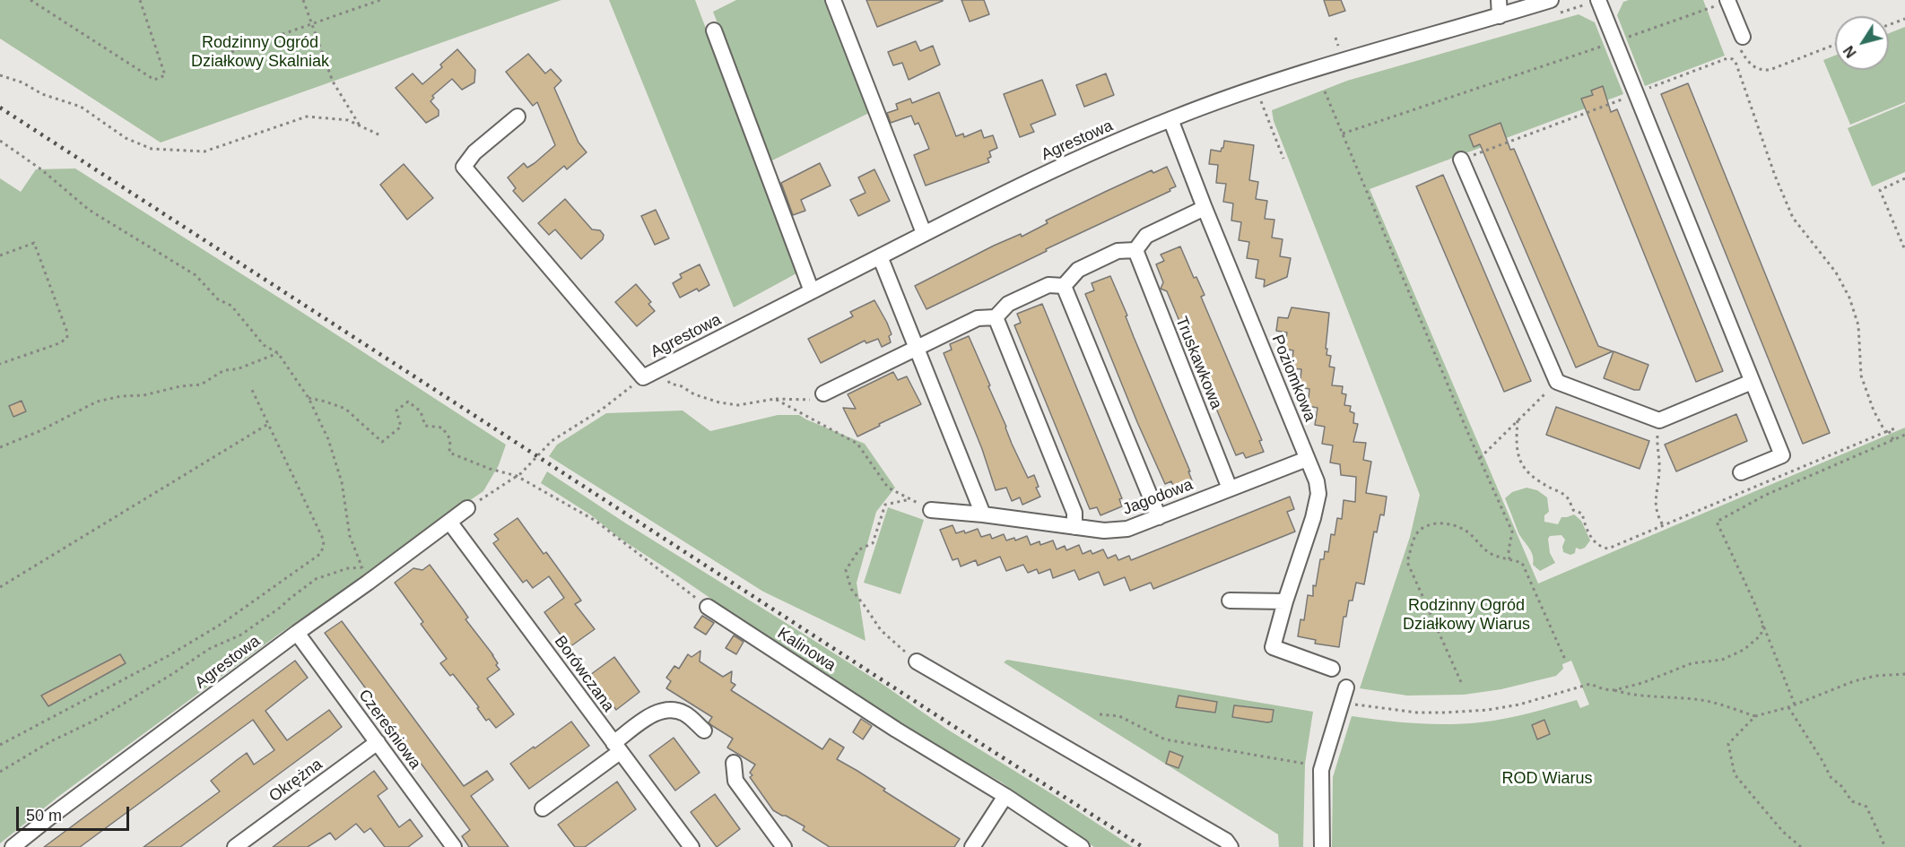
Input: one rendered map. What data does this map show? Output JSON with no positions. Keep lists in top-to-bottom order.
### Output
{
  "streets": {
    "street": [
      "Agrestowa",
      "Truskawkowa",
      "Poziomkowa",
      "Jagodowa",
      "Kalinowa",
      "Borówczana",
      "Czereśniowa",
      "Okrężna"
    ]
  },
  "crossings": [
    ["Agrestowa", "Poziomkowa"],
    ["Agrestowa", "Borówczana"],
    ["Agrestowa", "Czereśniowa"],
    ["Truskawkowa", "Jagodowa"],
    ["Poziomkowa", "Jagodowa"],
    ["Czereśniowa", "Okrężna"]
  ],
  "parks": ["Rodzinny Ogród Działkowy Skalniak", "Rodzinny Ogród Działkowy Wiarus", "ROD Wiarus"],
  "scale_bar": "50 m",
  "north": "bottom left"
}
